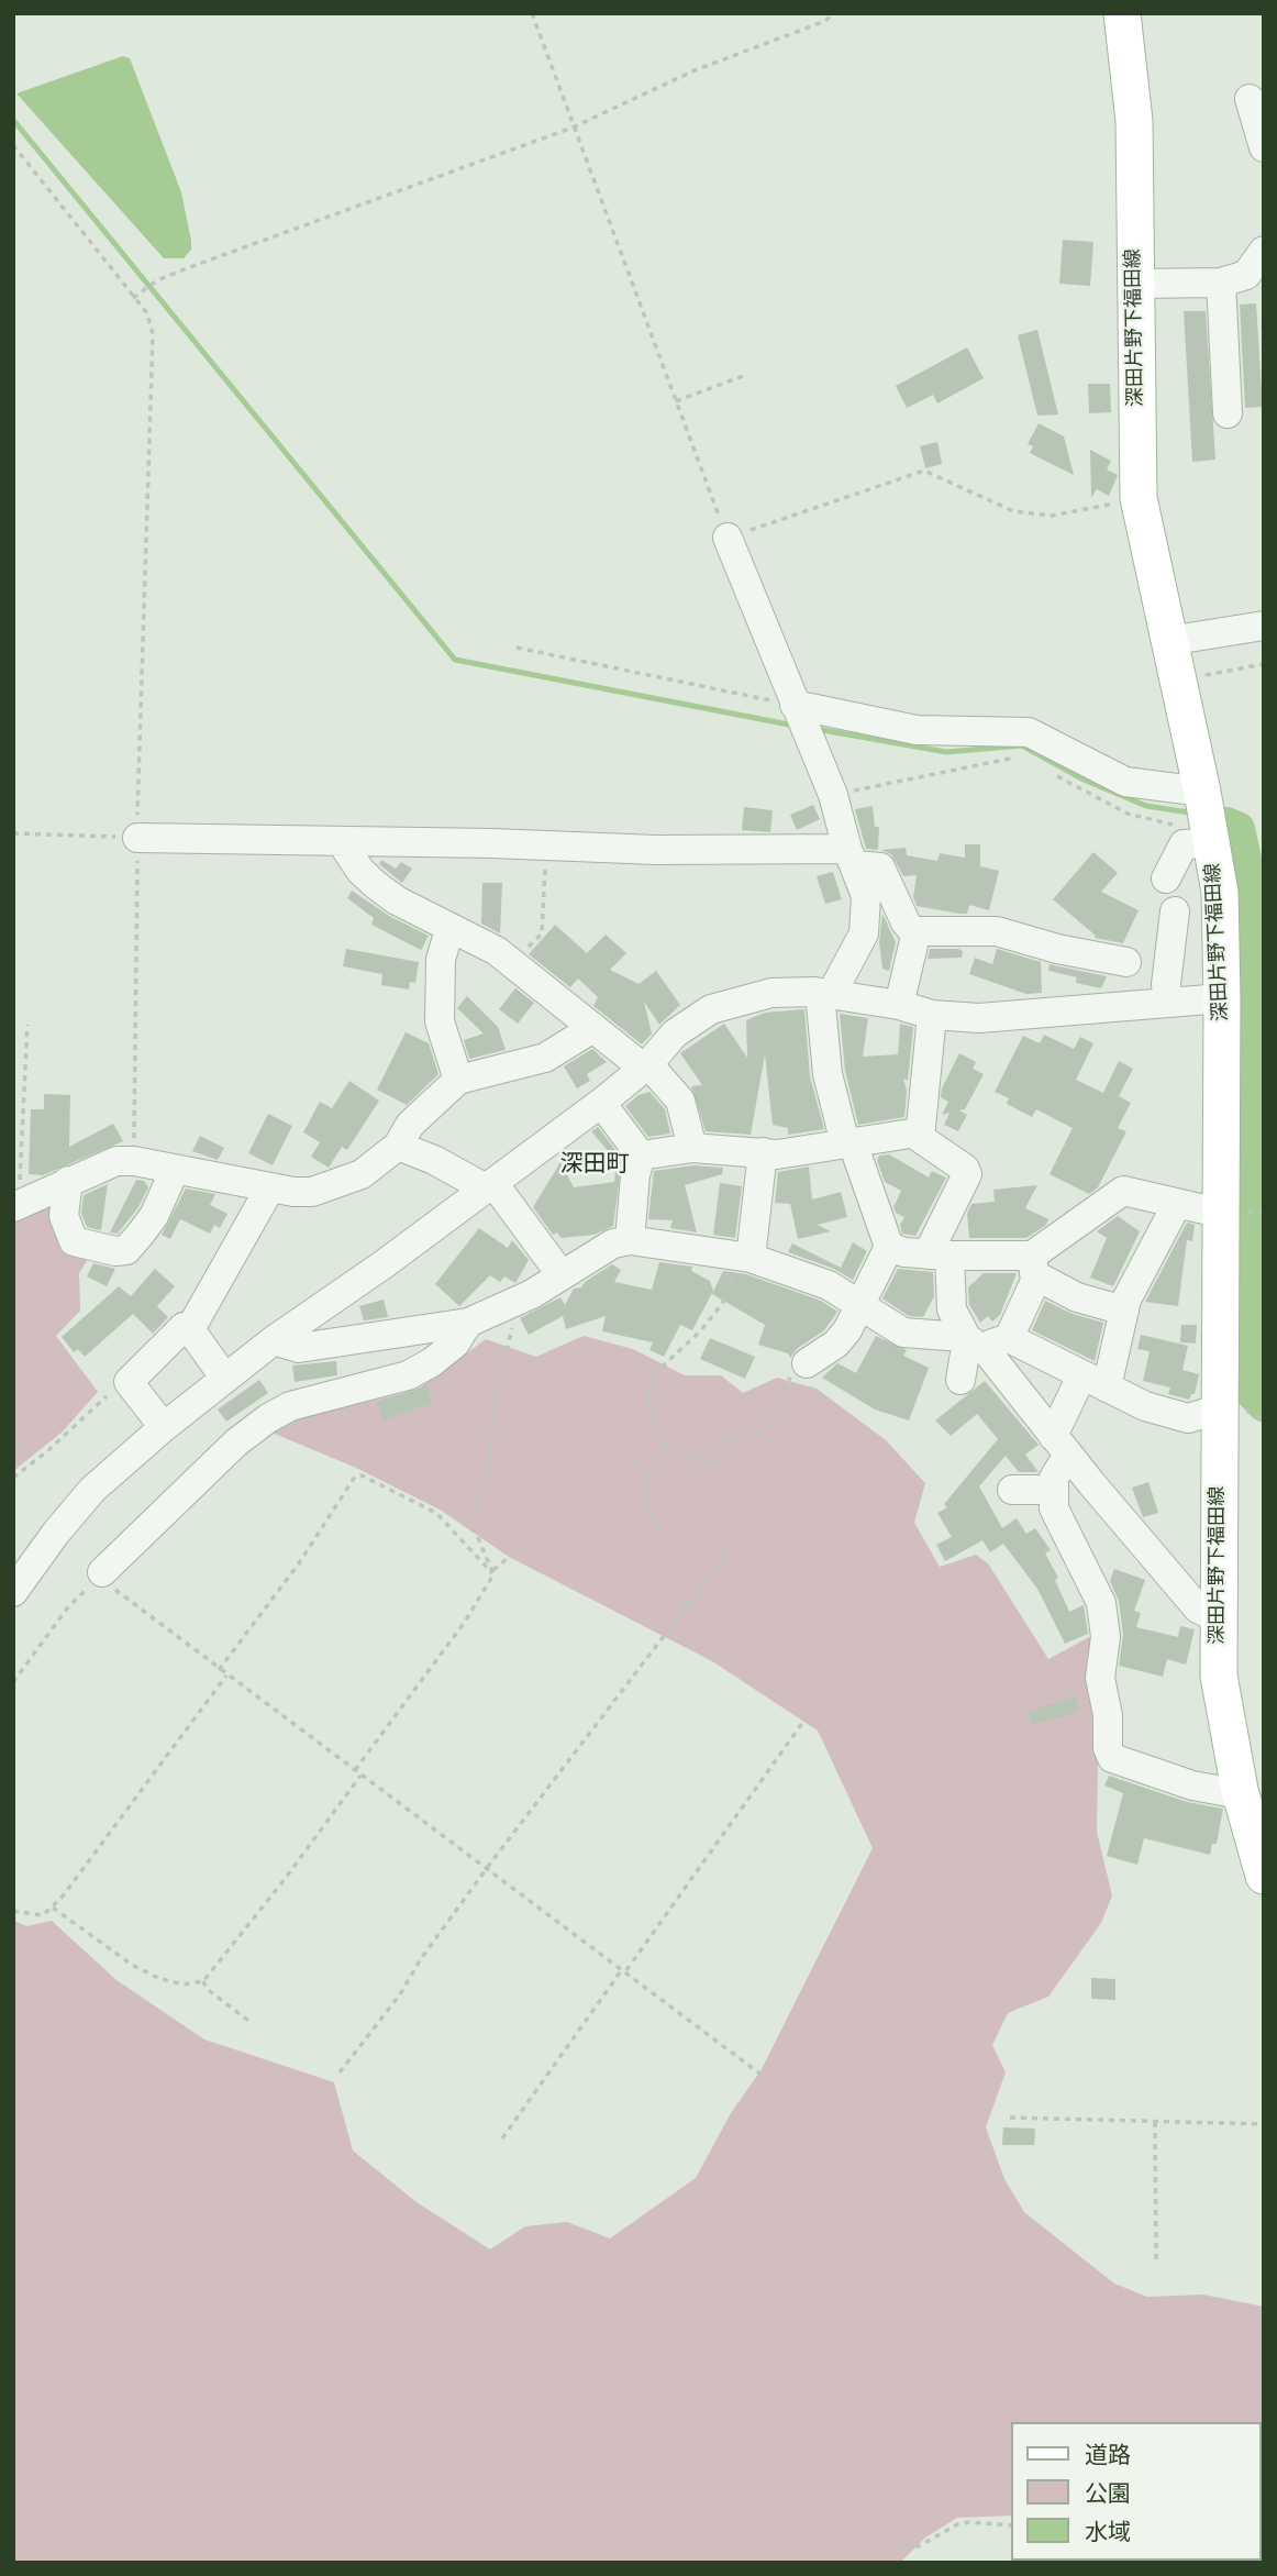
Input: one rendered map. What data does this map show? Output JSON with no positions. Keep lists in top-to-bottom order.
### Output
{
  "streets": {
    "main road": ["深田片野下福田線"]
  },
  "districts": ["深田町"],
  "legend": ["道路", "公園", "水域"]
}
